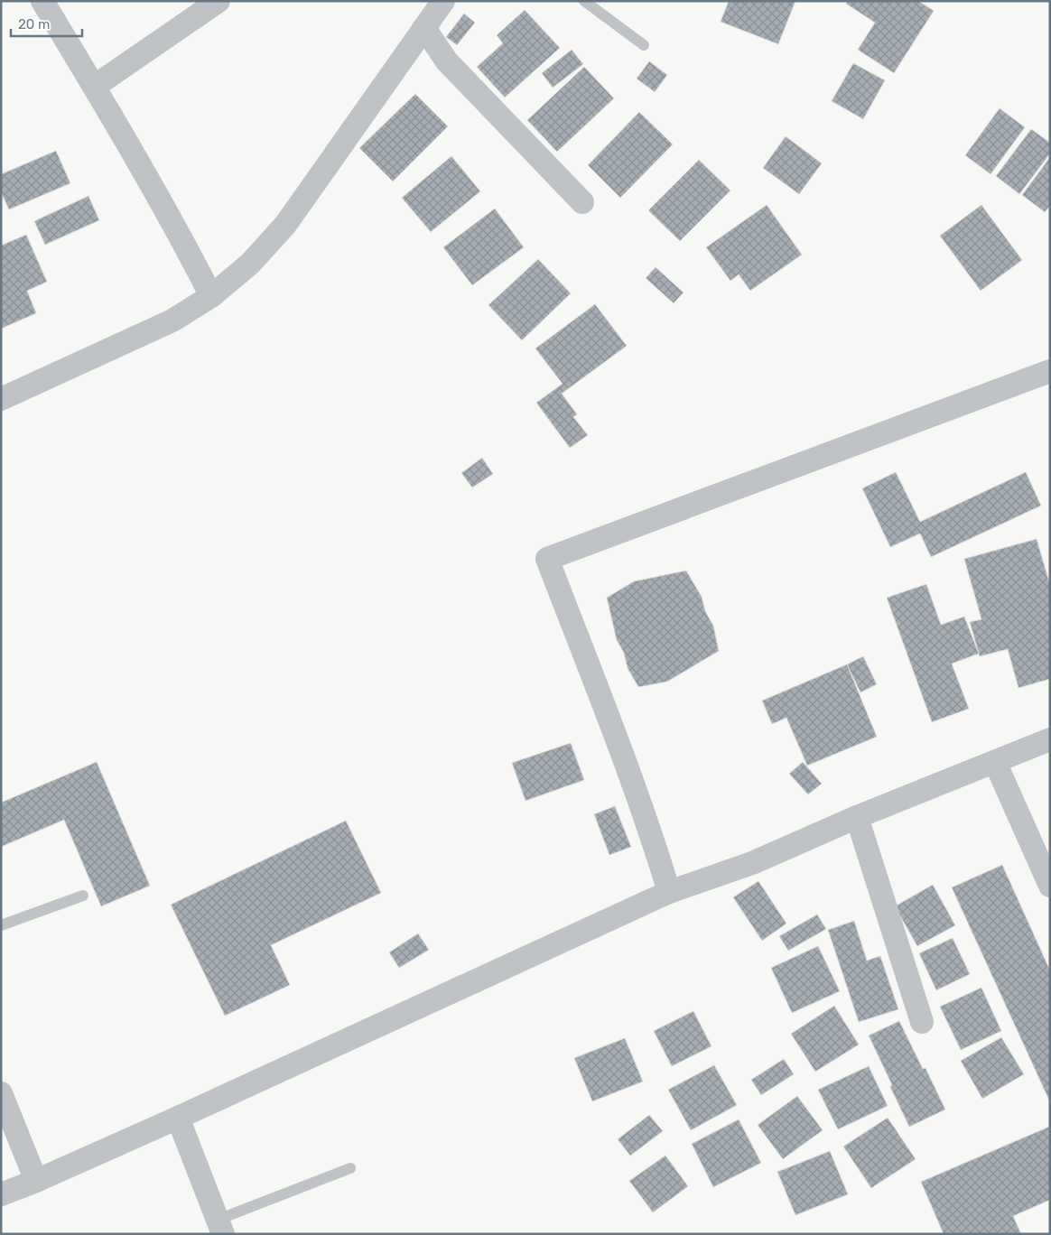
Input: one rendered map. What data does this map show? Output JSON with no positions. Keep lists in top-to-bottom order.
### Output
{
  "scale_bar": "20 m"
}
